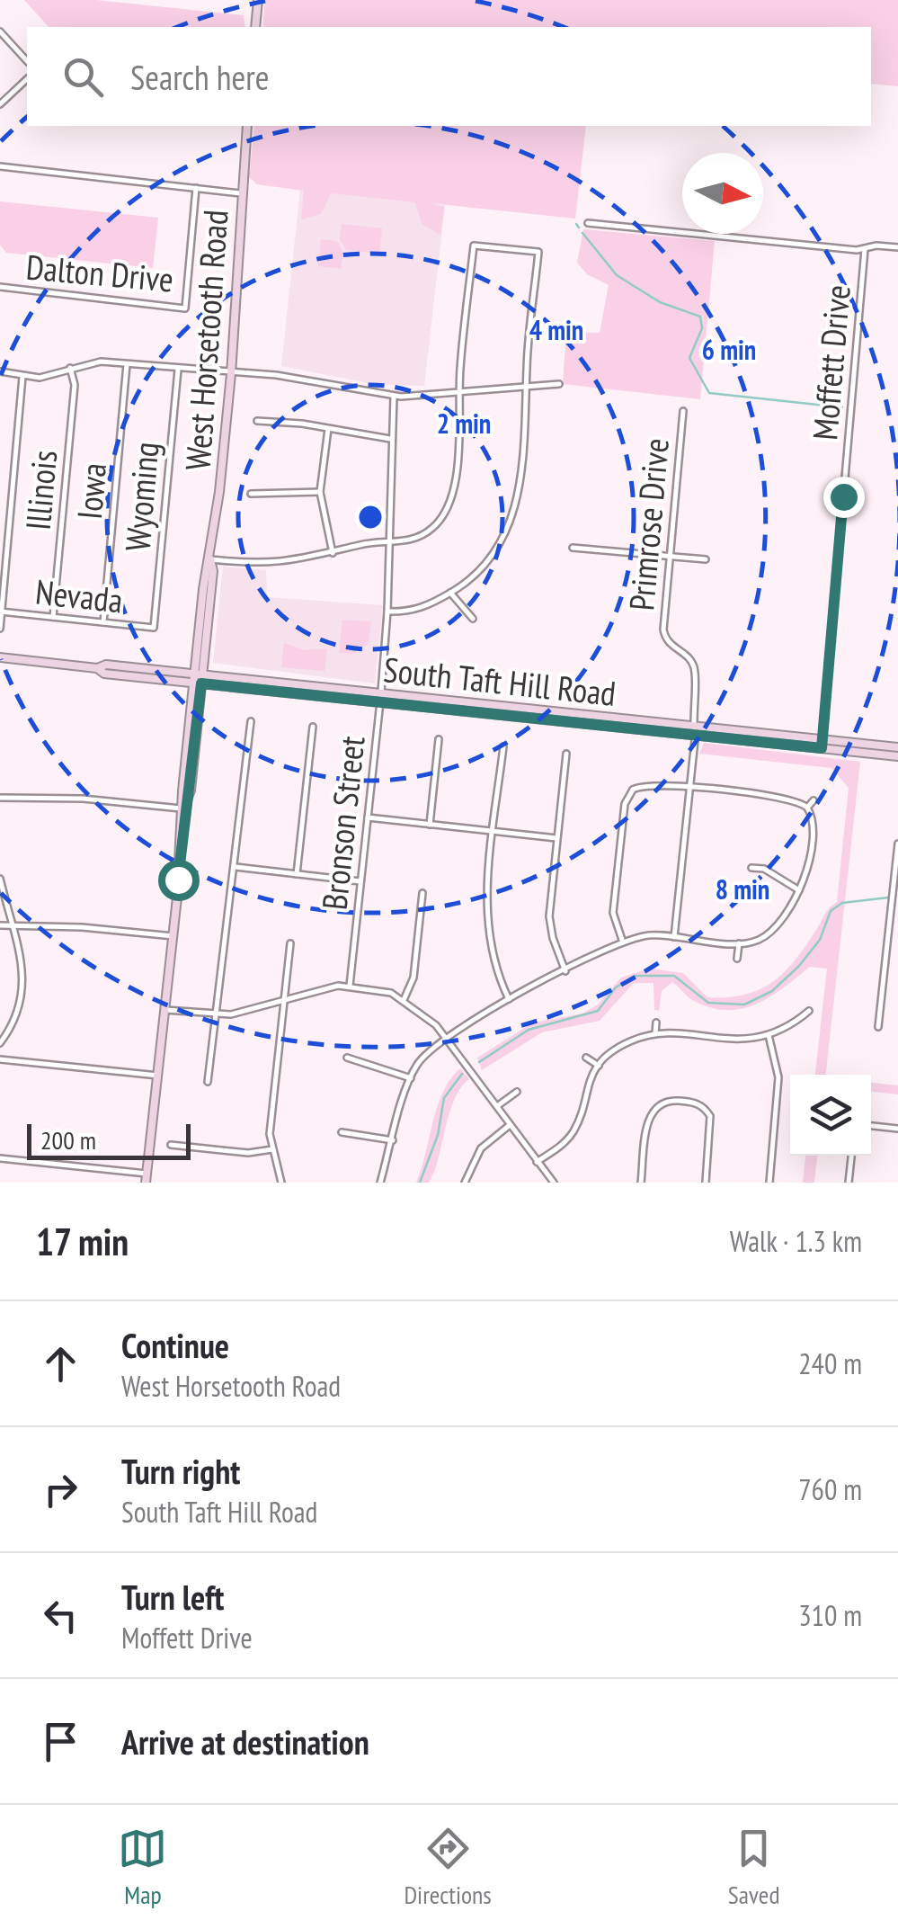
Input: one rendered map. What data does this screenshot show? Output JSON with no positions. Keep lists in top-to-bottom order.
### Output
{
  "streets": {
    "main road": ["West Horsetooth Road", "South Taft Hill Road"],
    "street": [
      "Dalton Drive",
      "Moffett Drive",
      "Illinois",
      "Iowa",
      "Wyoming",
      "Primrose Drive",
      "Nevada",
      "Bronson Street"
    ]
  },
  "crossings": [
    ["West Horsetooth Road", "South Taft Hill Road"],
    ["Moffett Drive", "South Taft Hill Road"],
    ["Illinois", "Nevada"],
    ["Iowa", "Nevada"],
    ["Wyoming", "Nevada"],
    ["Primrose Drive", "South Taft Hill Road"],
    ["South Taft Hill Road", "Bronson Street"]
  ],
  "scale_bar": "200 m",
  "north": "right",
  "page": {
    "search": "Search here",
    "scale": "200 m",
    "heading": ["17 min", "Walk · 1.3 km"],
    "list": [
      ["Continue", "West Horsetooth Road", "240 m"],
      ["Turn right", "South Taft Hill Road", "760 m"],
      ["Turn left", "Moffett Drive", "310 m"],
      "Arrive at destination"
    ],
    "nav": ["Map", "Directions", "Saved"]
  },
  "rings": [
    "4 min",
    "6 min",
    "2 min",
    "8 min"
  ]
}
